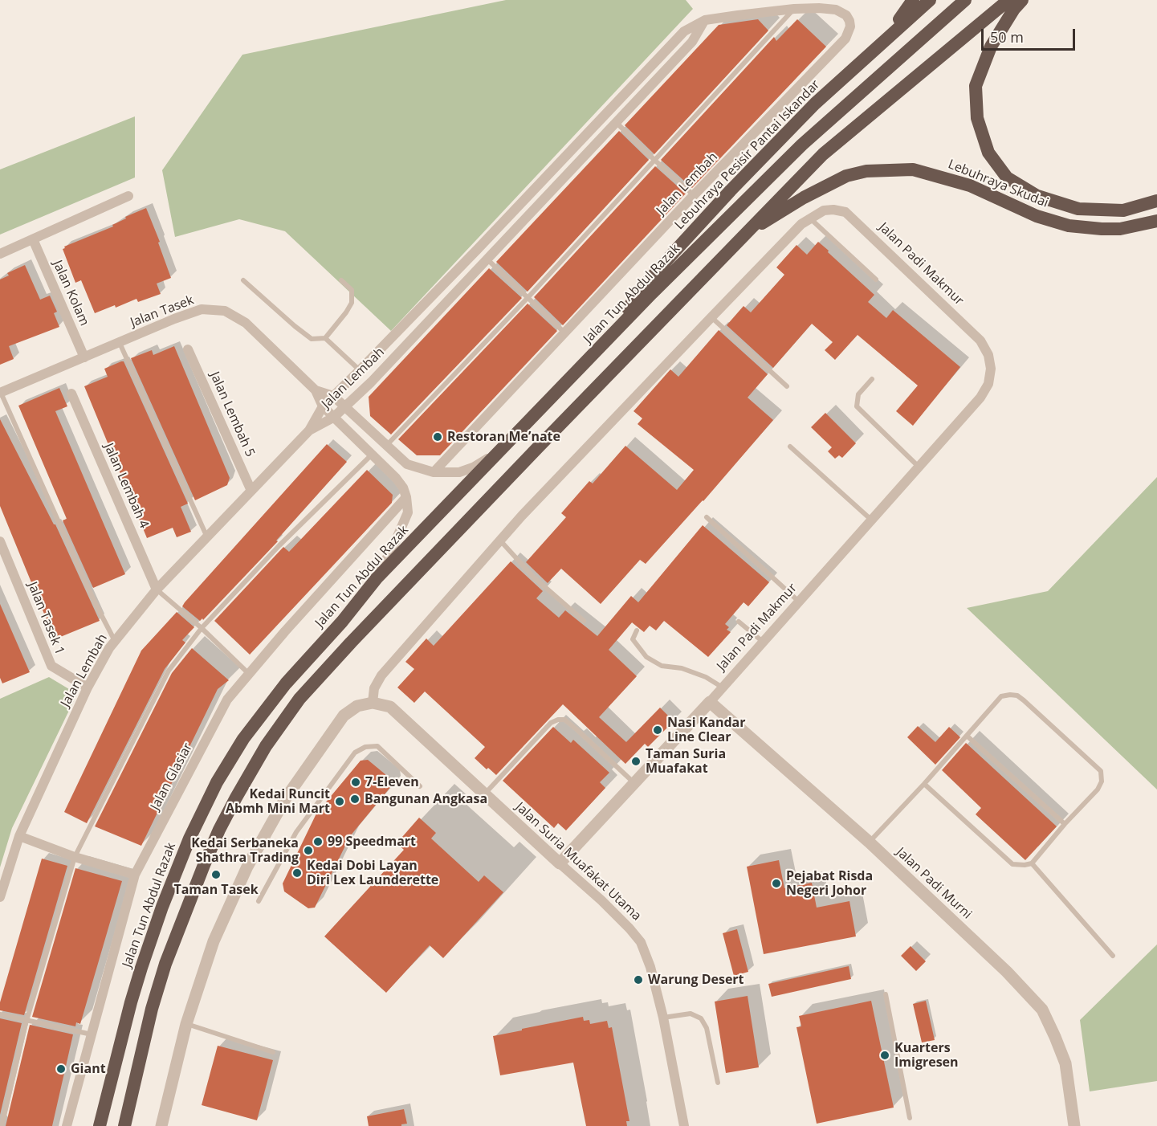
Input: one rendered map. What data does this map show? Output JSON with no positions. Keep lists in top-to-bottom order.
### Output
{
  "streets": {
    "highway": ["Lebuhraya Pesisir Pantai Iskandar", "Lebuhraya Skudai", "Jalan Tun Abdul Razak"],
    "street": [
      "Jalan Lembah",
      "Jalan Padi Makmur",
      "Jalan Kolam",
      "Jalan Tasek",
      "Jalan Lembah 5",
      "Jalan Lembah 4",
      "Jalan Tasek 1",
      "Jalan Glasiar",
      "Jalan Suria Muafakat Utama",
      "Jalan Padi Murni"
    ]
  },
  "crossings": [
    ["Lebuhraya Pesisir Pantai Iskandar", "Jalan Tun Abdul Razak"],
    ["Jalan Lembah", "Jalan Tasek"],
    ["Jalan Lembah", "Jalan Lembah 5"],
    ["Jalan Lembah", "Jalan Lembah 4"],
    ["Jalan Lembah", "Jalan Tasek 1"],
    ["Jalan Padi Makmur", "Jalan Suria Muafakat Utama"],
    ["Jalan Padi Makmur", "Jalan Padi Murni"],
    ["Jalan Kolam", "Jalan Tasek"],
    ["Jalan Tun Abdul Razak", "Jalan Tasek"],
    ["Jalan Tasek", "Jalan Glasiar"]
  ],
  "places": [
    "Restoran Me’nate",
    "Nasi Kandar Line Clear",
    "Taman Suria Muafakat",
    "7-Eleven",
    "Bangunan Angkasa",
    "Kedai Runcit Abmh Mini Mart",
    "99 Speedmart",
    "Kedai Serbaneka Shathra Trading",
    "Kedai Dobi Layan Diri Lex Launderette",
    "Taman Tasek",
    "Pejabat Risda Negeri Johor",
    "Warung Desert",
    "Kuarters Imigresen",
    "Giant"
  ],
  "scale_bar": "50 m"
}
